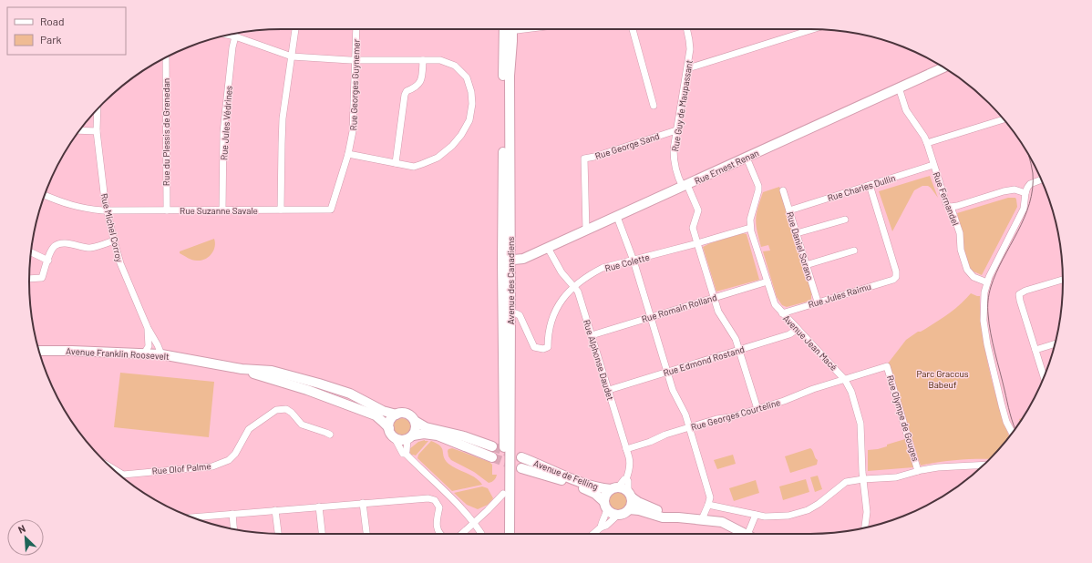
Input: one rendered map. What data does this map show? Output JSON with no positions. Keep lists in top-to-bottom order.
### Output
{
  "streets": {
    "street": [
      "Rue Georges Guynemer",
      "Rue Guy de Maupassant",
      "Rue Jules Védrines",
      "Rue du Plessis de Grenedan",
      "Rue George Sand",
      "Rue Ernest Renan",
      "Rue Charles Dullin",
      "Rue Fernandel",
      "Rue Suzanne Savale",
      "Rue Michel Corroy",
      "Rue Daniel Sorano",
      "Rue Colette",
      "Avenue des Canadiens",
      "Rue Jules Raimu",
      "Rue Romain Rolland",
      "Avenue Jean Macé",
      "Avenue Franklin Roosevelt",
      "Rue Alphonse Daudet",
      "Rue Edmond Rostand",
      "Rue Georges Courteline",
      "Rue Olympe de Gouges",
      "Rue Olof Palme",
      "Avenue de Felling"
    ]
  },
  "crossings": [
    ["Rue Georges Guynemer", "Rue Suzanne Savale"],
    ["Rue Guy de Maupassant", "Rue George Sand"],
    ["Rue Guy de Maupassant", "Rue Ernest Renan"],
    ["Rue Guy de Maupassant", "Rue Colette"],
    ["Rue Guy de Maupassant", "Rue Romain Rolland"],
    ["Rue Guy de Maupassant", "Rue Edmond Rostand"],
    ["Rue Guy de Maupassant", "Rue Georges Courteline"],
    ["Rue Jules Védrines", "Rue Suzanne Savale"],
    ["Rue du Plessis de Grenedan", "Rue Suzanne Savale"],
    ["Rue George Sand", "Rue Ernest Renan"],
    ["Rue Ernest Renan", "Rue Fernandel"],
    ["Rue Ernest Renan", "Avenue des Canadiens"],
    ["Rue Ernest Renan", "Avenue Jean Macé"],
    ["Rue Ernest Renan", "Rue Alphonse Daudet"],
    ["Rue Charles Dullin", "Rue Fernandel"],
    ["Rue Charles Dullin", "Rue Daniel Sorano"],
    ["Rue Charles Dullin", "Rue Jules Raimu"],
    ["Rue Suzanne Savale", "Rue Michel Corroy"],
    ["Rue Michel Corroy", "Avenue Franklin Roosevelt"],
    ["Rue Daniel Sorano", "Rue Jules Raimu"],
    ["Rue Colette", "Avenue des Canadiens"],
    ["Rue Colette", "Avenue Jean Macé"],
    ["Rue Colette", "Rue Alphonse Daudet"],
    ["Rue Jules Raimu", "Avenue Jean Macé"],
    ["Rue Romain Rolland", "Avenue Jean Macé"],
    ["Rue Romain Rolland", "Rue Alphonse Daudet"],
    ["Avenue Jean Macé", "Rue Edmond Rostand"],
    ["Avenue Jean Macé", "Rue Georges Courteline"],
    ["Avenue Jean Macé", "Rue Olympe de Gouges"],
    ["Rue Alphonse Daudet", "Rue Edmond Rostand"],
    ["Rue Alphonse Daudet", "Rue Georges Courteline"],
    ["Rue Alphonse Daudet", "Avenue de Felling"],
    ["Rue Georges Courteline", "Rue Olympe de Gouges"]
  ],
  "parks": ["Parc Graccus Babeuf"],
  "legend": ["Road", "Park"],
  "north": "top left"
}
